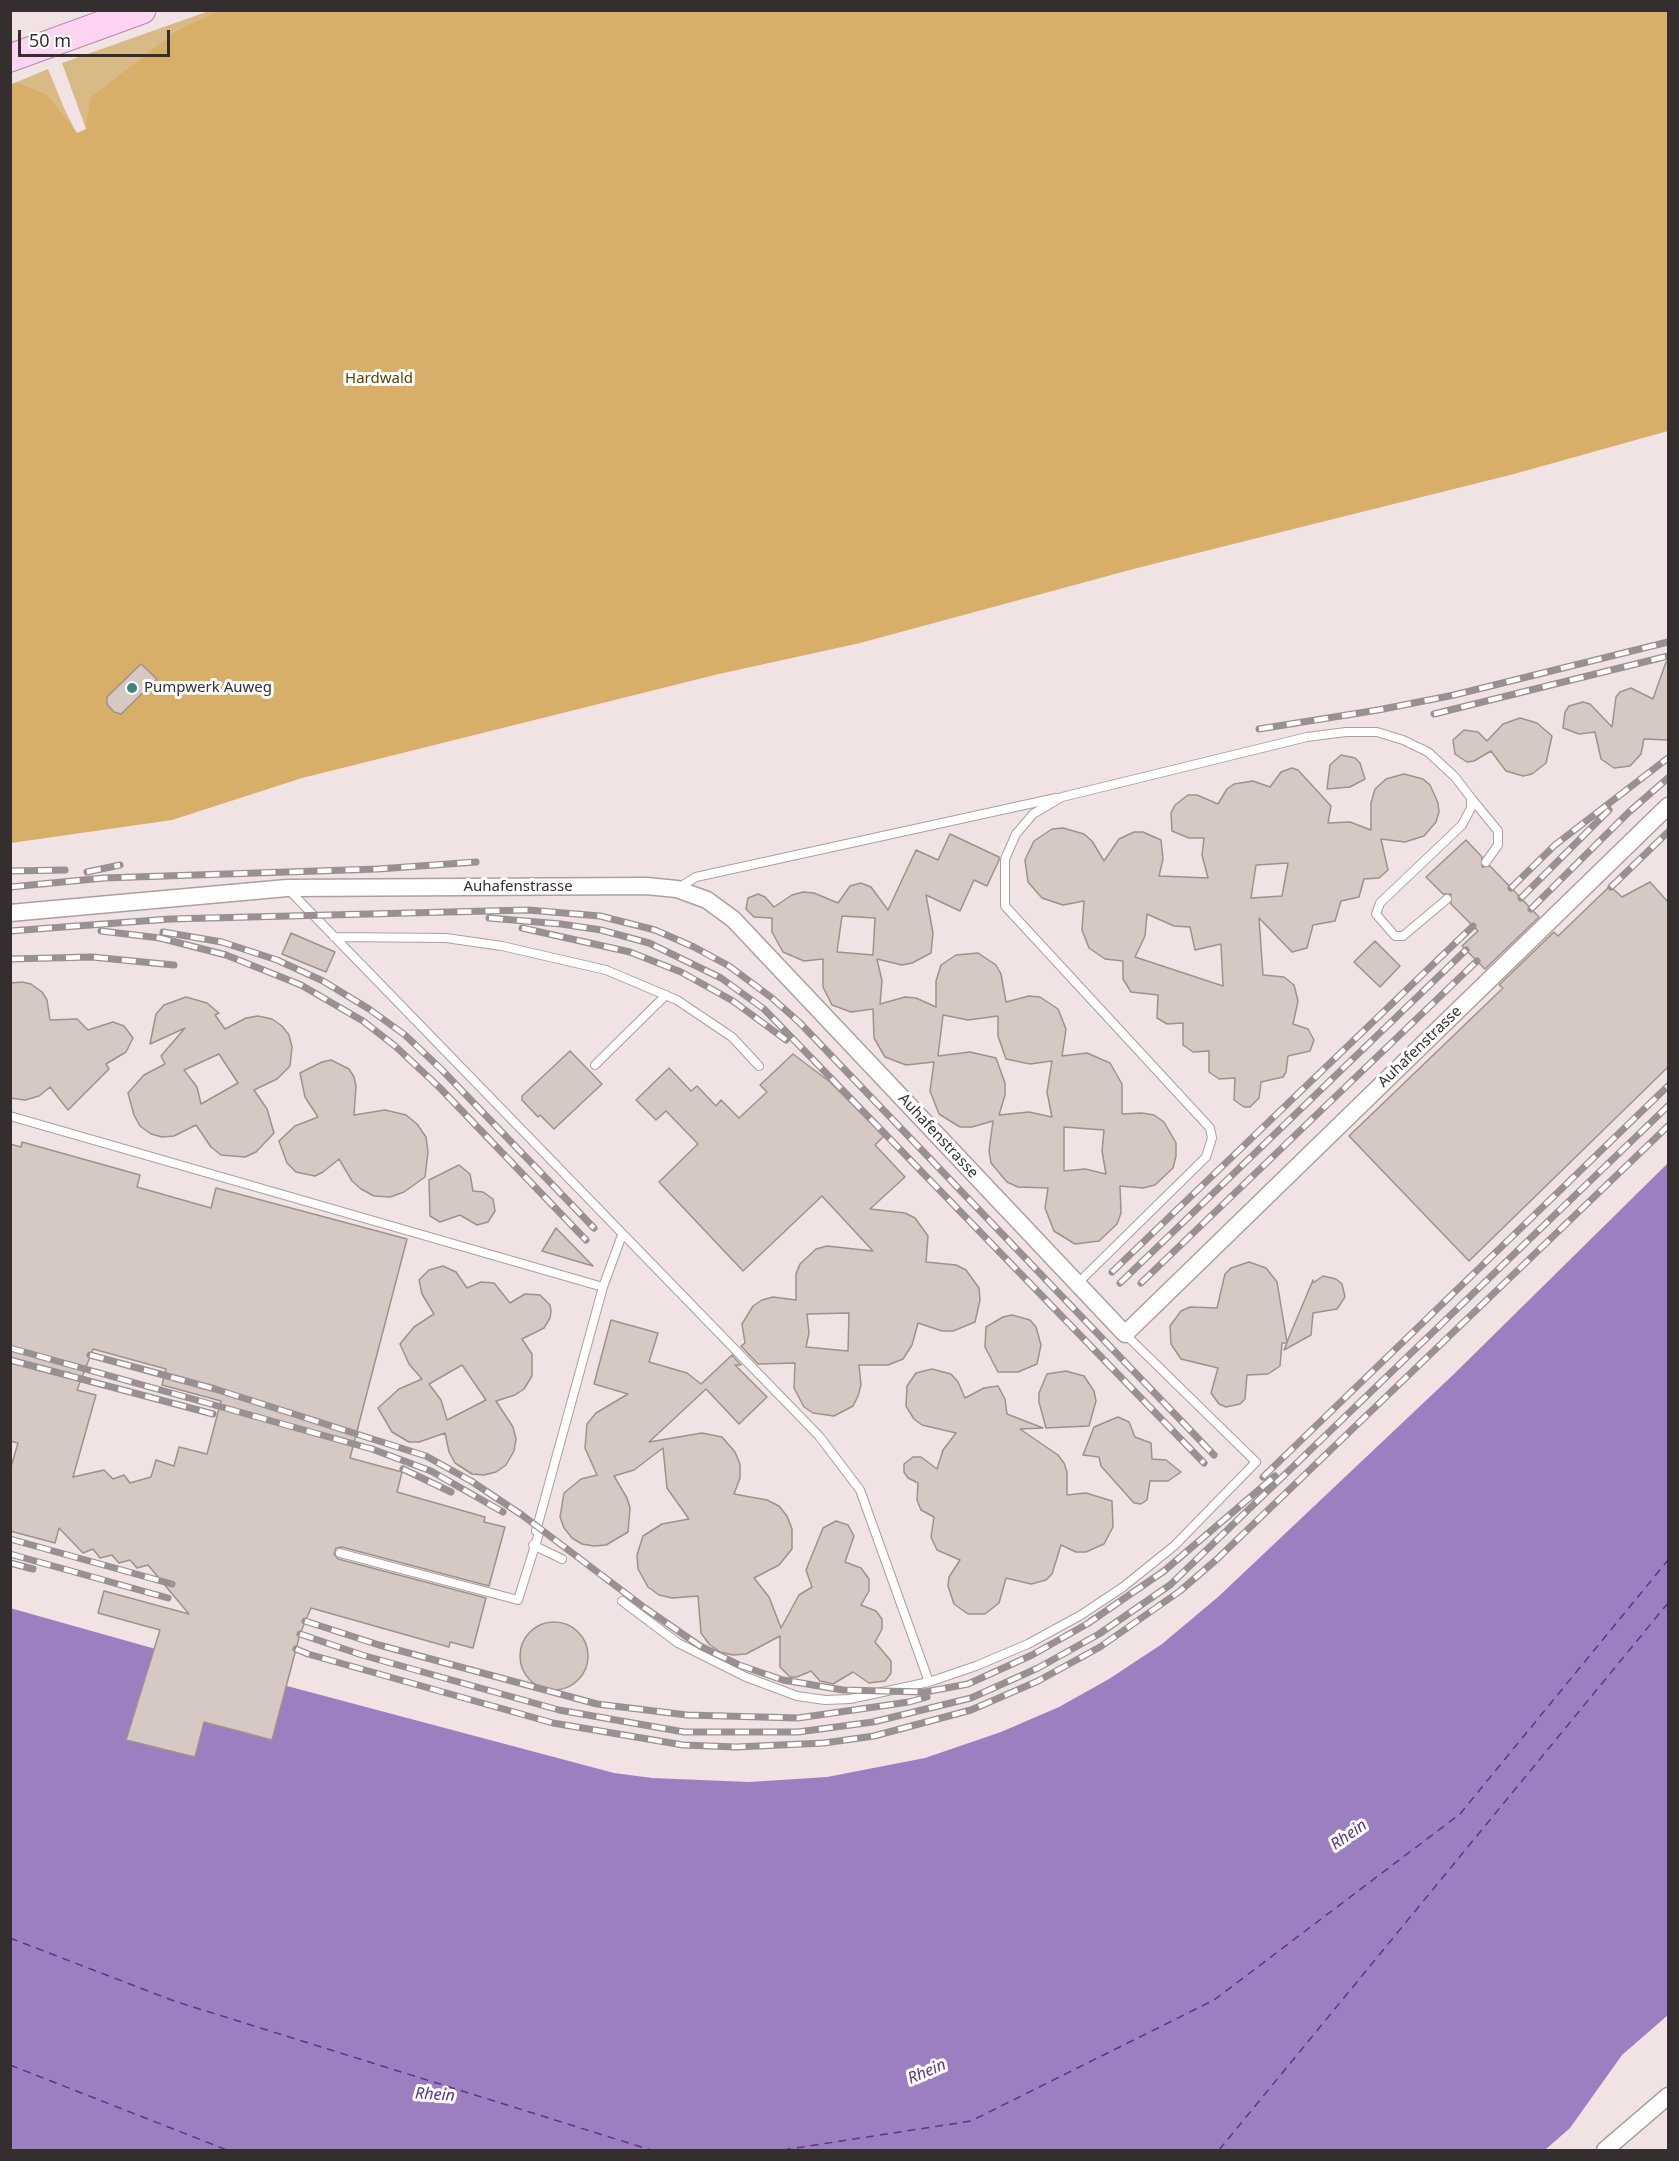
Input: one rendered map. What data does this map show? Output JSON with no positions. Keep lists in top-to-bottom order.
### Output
{
  "streets": {
    "street": ["Auhafenstrasse"]
  },
  "water": ["Rhein"],
  "parks": ["Hardwald"],
  "places": ["Pumpwerk Auweg"],
  "scale_bar": "50 m"
}
